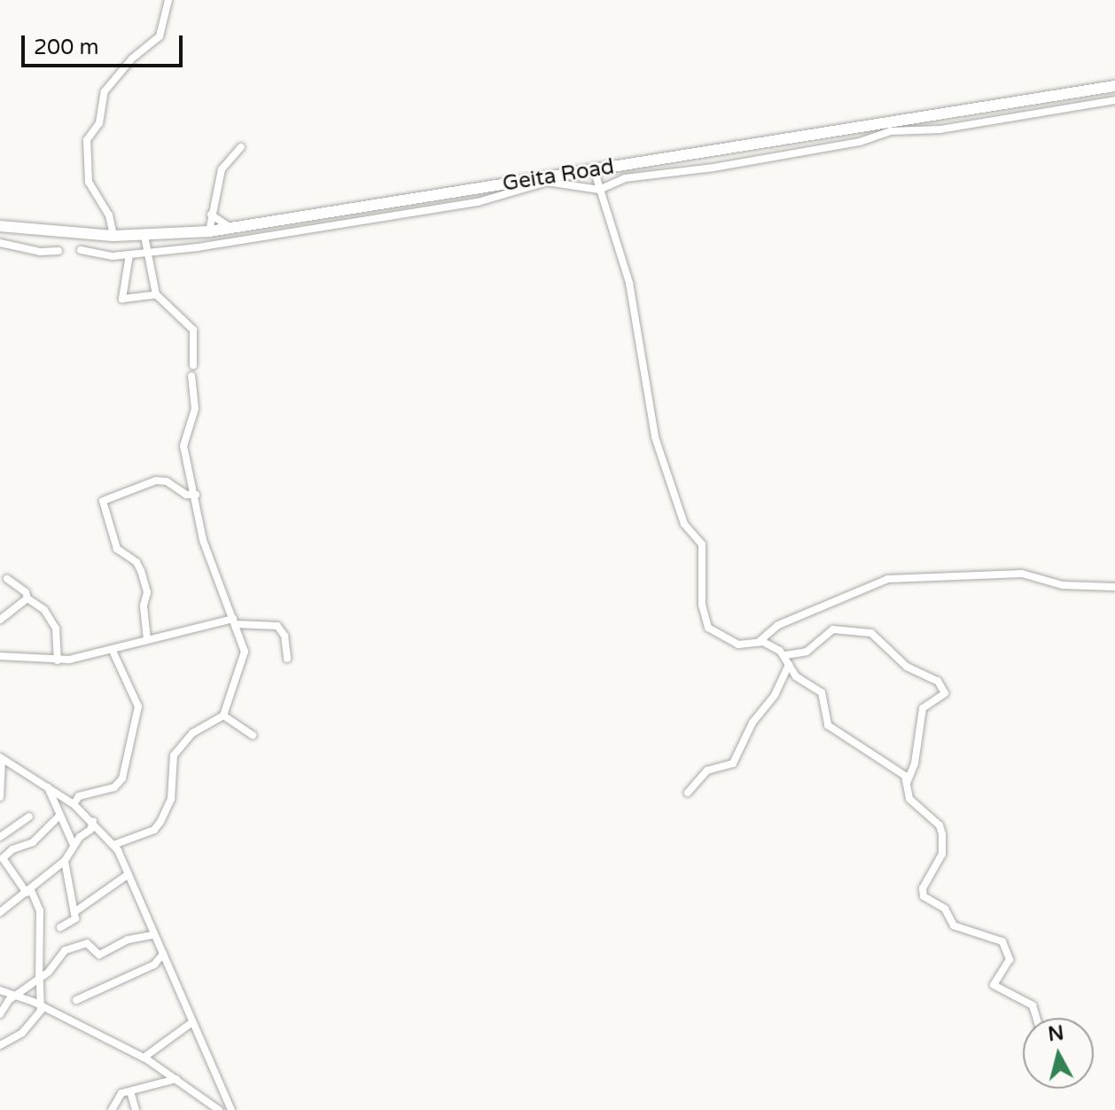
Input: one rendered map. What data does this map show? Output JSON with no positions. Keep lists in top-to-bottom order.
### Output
{
  "streets": {
    "highway": ["Geita Road"]
  },
  "scale_bar": "200 m",
  "north": "top"
}
